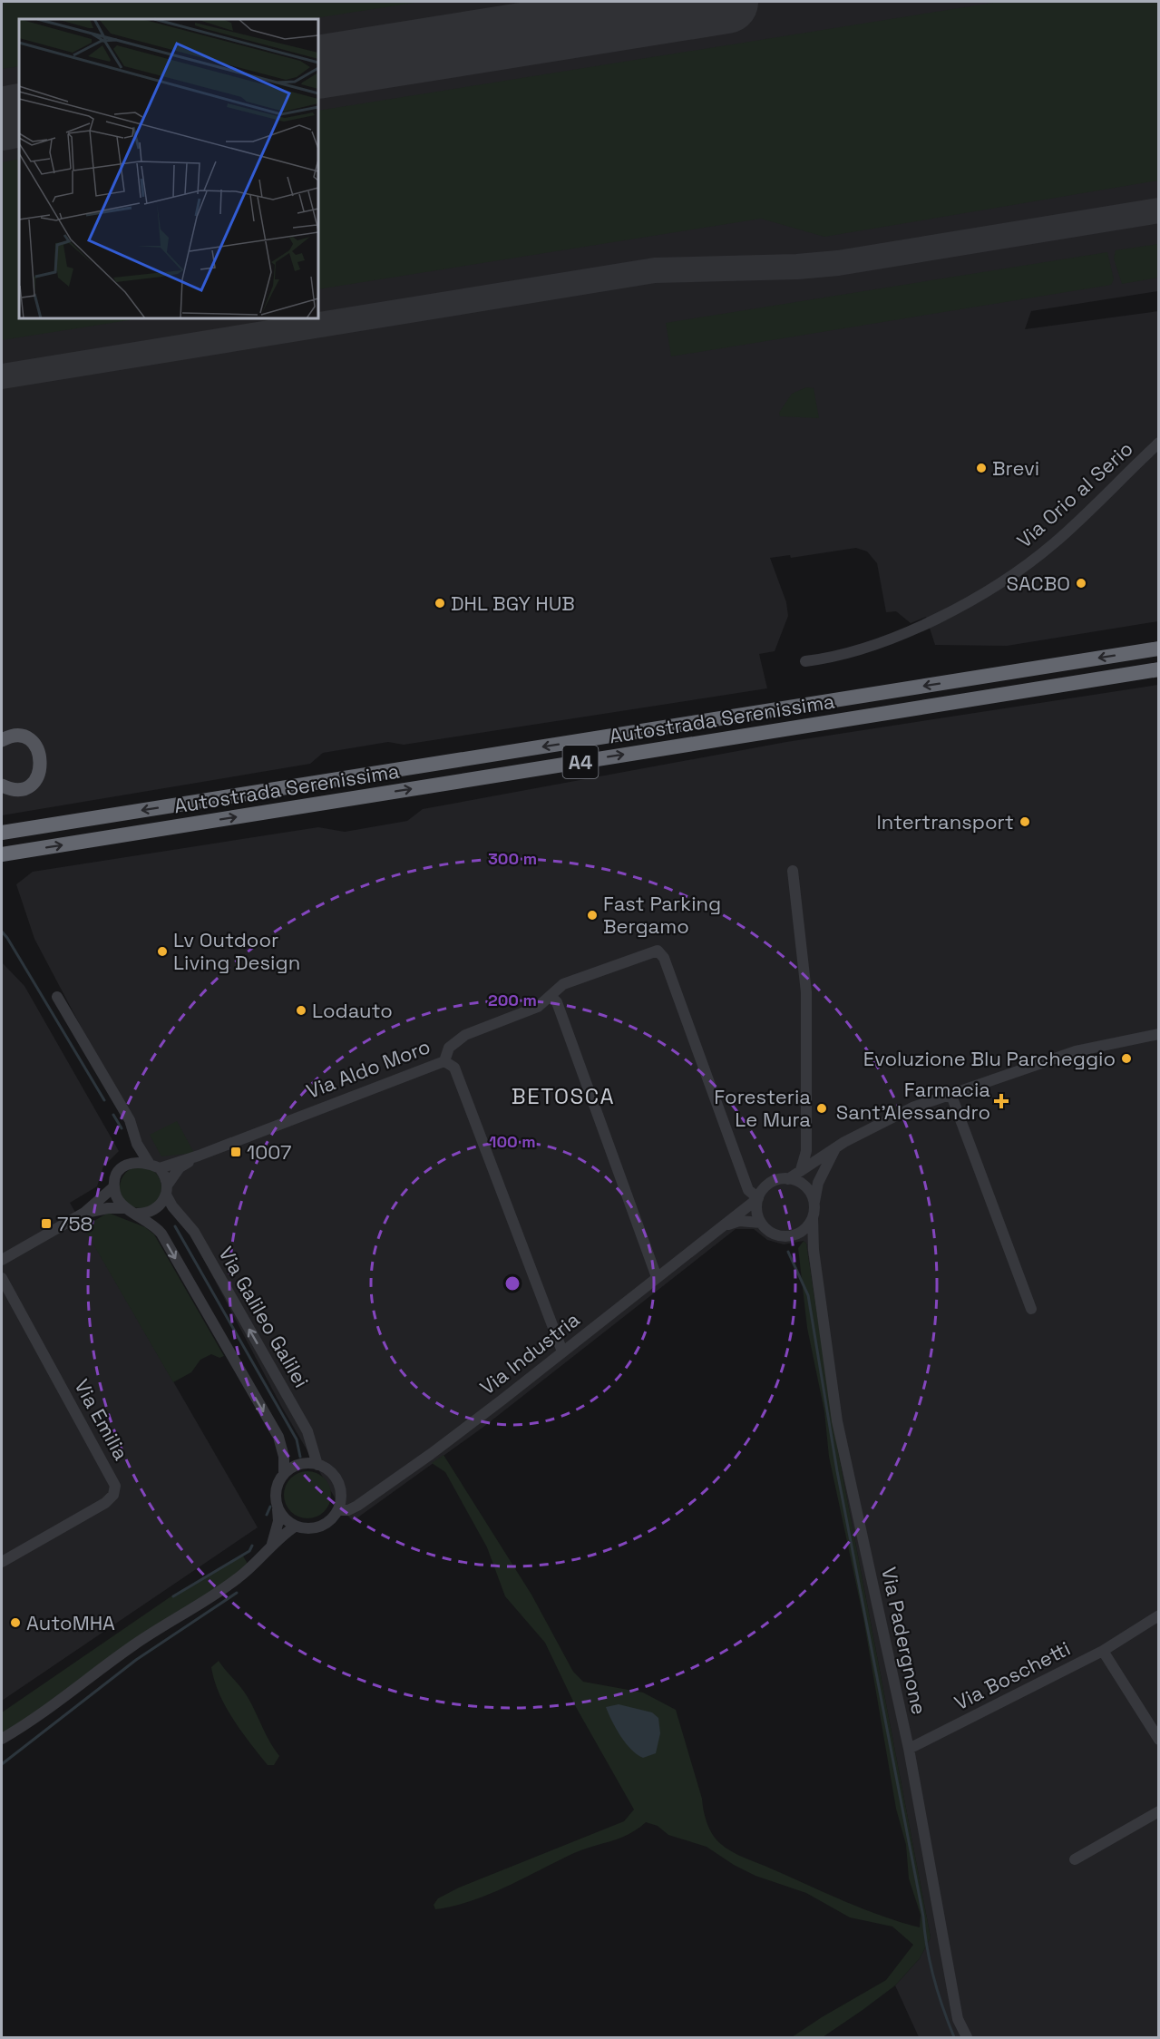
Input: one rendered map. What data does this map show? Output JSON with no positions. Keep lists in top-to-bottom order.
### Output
{
  "streets": {
    "highway": ["Autostrada Serenissima", "A4"],
    "street": [
      "Via Orio al Serio",
      "Via Aldo Moro",
      "Via Galileo Galilei",
      "Via Industria",
      "Via Emilia",
      "Via Padergnone",
      "Via Boschetti"
    ]
  },
  "crossings": [
    ["Via Aldo Moro", "Via Galileo Galilei"],
    ["Via Aldo Moro", "Via Industria"],
    ["Via Aldo Moro", "Via Padergnone"],
    ["Via Galileo Galilei", "Via Industria"],
    ["Via Industria", "Via Padergnone"],
    ["Via Padergnone", "Via Boschetti"]
  ],
  "districts": ["BETOSCA"],
  "places": {
    "other": [
      "Brevi",
      "SACBO",
      "DHL BGY HUB",
      "Intertransport",
      "Fast Parking Bergamo",
      "Lv Outdoor Living Design",
      "Lodauto",
      "Evoluzione Blu Parcheggio",
      "Foresteria Le Mura",
      "AutoMHA"
    ],
    "health": ["Farmacia Sant'Alessandro"],
    "transit": ["1007", "758"]
  },
  "rings": ["300 m", "200 m", "100 m"]
}
